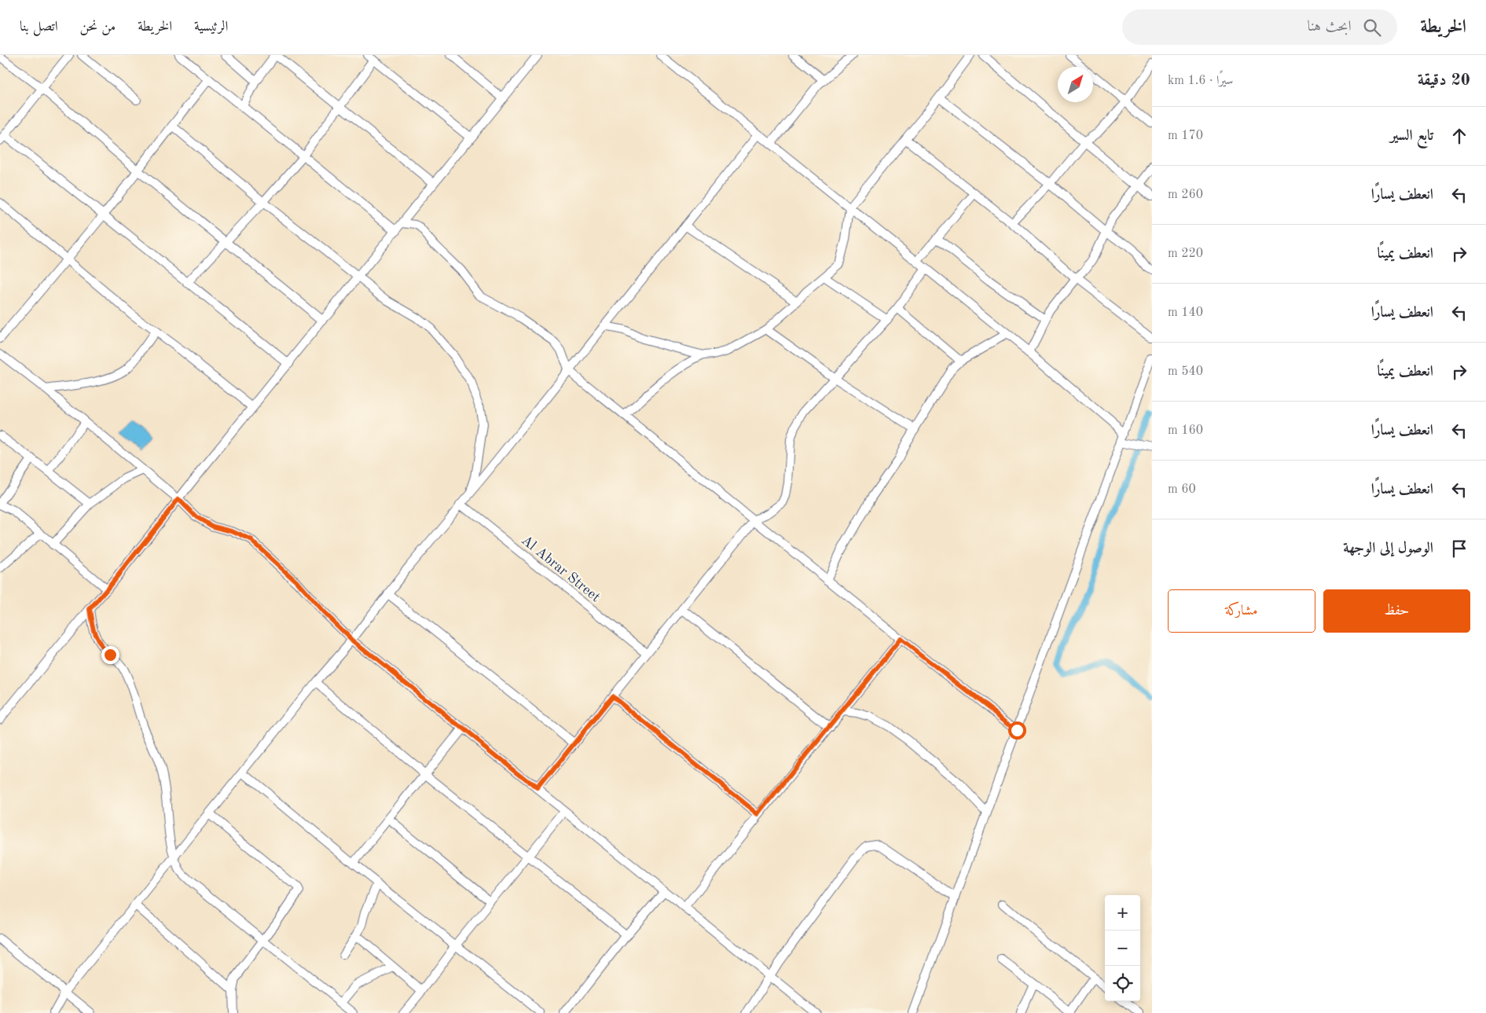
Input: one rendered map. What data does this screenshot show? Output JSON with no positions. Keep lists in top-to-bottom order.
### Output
{
  "streets": {
    "street": ["Al Abrar Street"]
  },
  "north": "top right",
  "page": {
    "header": "الخريطة",
    "search": "ابحث هنا",
    "nav": [
      "الرئيسية",
      "الخريطة",
      "من نحن",
      "اتصل بنا"
    ],
    "heading": ["20 دقيقة", "سيرًا · 1.6 km"],
    "list": [
      ["تابع السير", "170 m"],
      ["انعطف يسارًا", "260 m"],
      ["انعطف يمينًا", "220 m"],
      ["انعطف يسارًا", "140 m"],
      ["انعطف يمينًا", "540 m"],
      ["انعطف يسارًا", "160 m"],
      ["انعطف يسارًا", "60 m"],
      "الوصول إلى الوجهة"
    ],
    "buttons": ["حفظ", "مشاركة"],
    "map_buttons": ["+", "−"]
  }
}
